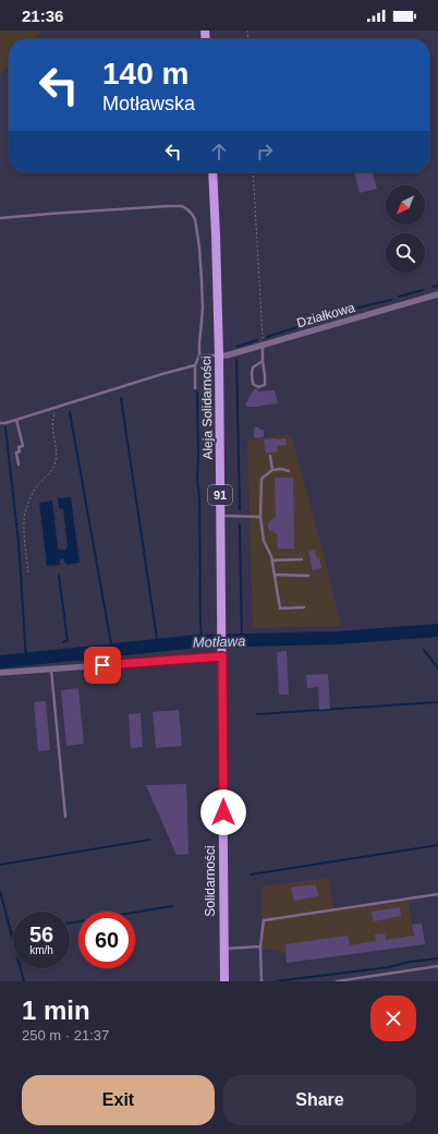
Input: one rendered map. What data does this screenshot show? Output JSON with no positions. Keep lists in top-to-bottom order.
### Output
{
  "streets": {
    "main road": ["Aleja Solidarności", "91", "Solidarności"],
    "street": ["Działkowa"]
  },
  "crossings": [
    ["Działkowa", "Aleja Solidarności"],
    ["Aleja Solidarności", "Solidarności"]
  ],
  "water": ["Motława"],
  "north": "bottom left",
  "page": {
    "status": "21:36",
    "turn": ["140 m", "Motławska"],
    "speed": "56 km/h",
    "limit": "60",
    "heading": ["1 min", "250 m · 21:37"],
    "buttons": ["Exit", "Share"]
  }
}
